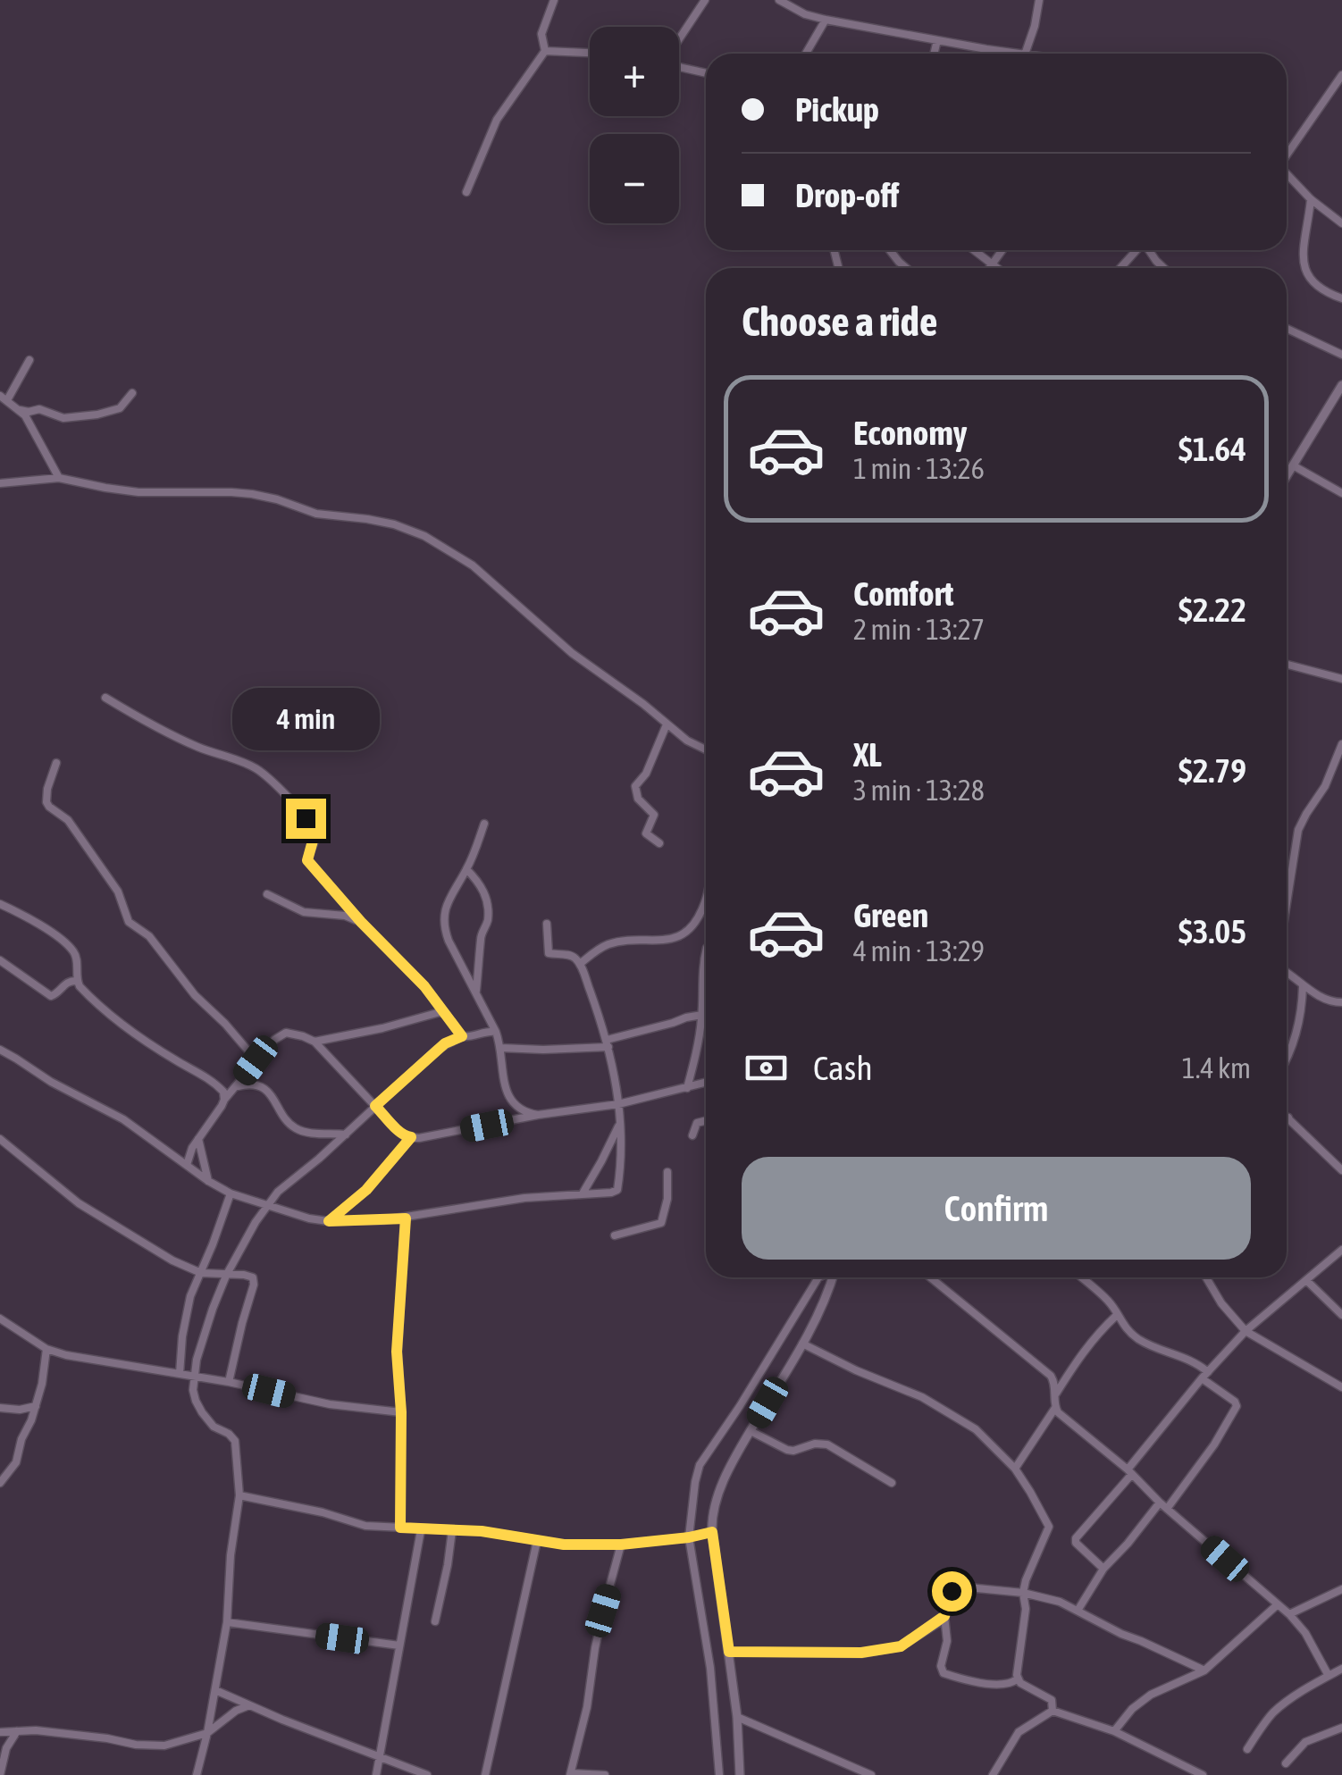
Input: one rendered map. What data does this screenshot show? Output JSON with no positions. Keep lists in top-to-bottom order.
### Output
{
  "page": {
    "map_buttons": ["+", "−"],
    "banner": ["Pickup", "Drop-off"],
    "heading": "Choose a ride",
    "list": [
      {
        "name": "Economy",
        "note": "1 min · 13:26",
        "value": "$1.64"
      },
      {
        "name": "Comfort",
        "note": "2 min · 13:27",
        "value": "$2.22"
      },
      {
        "name": "XL",
        "note": "3 min · 13:28",
        "value": "$2.79"
      },
      {
        "name": "Green",
        "note": "4 min · 13:29",
        "value": "$3.05"
      }
    ],
    "bubble": "4 min",
    "pay": ["Cash", "1.4 km"],
    "buttons": "Confirm"
  }
}
